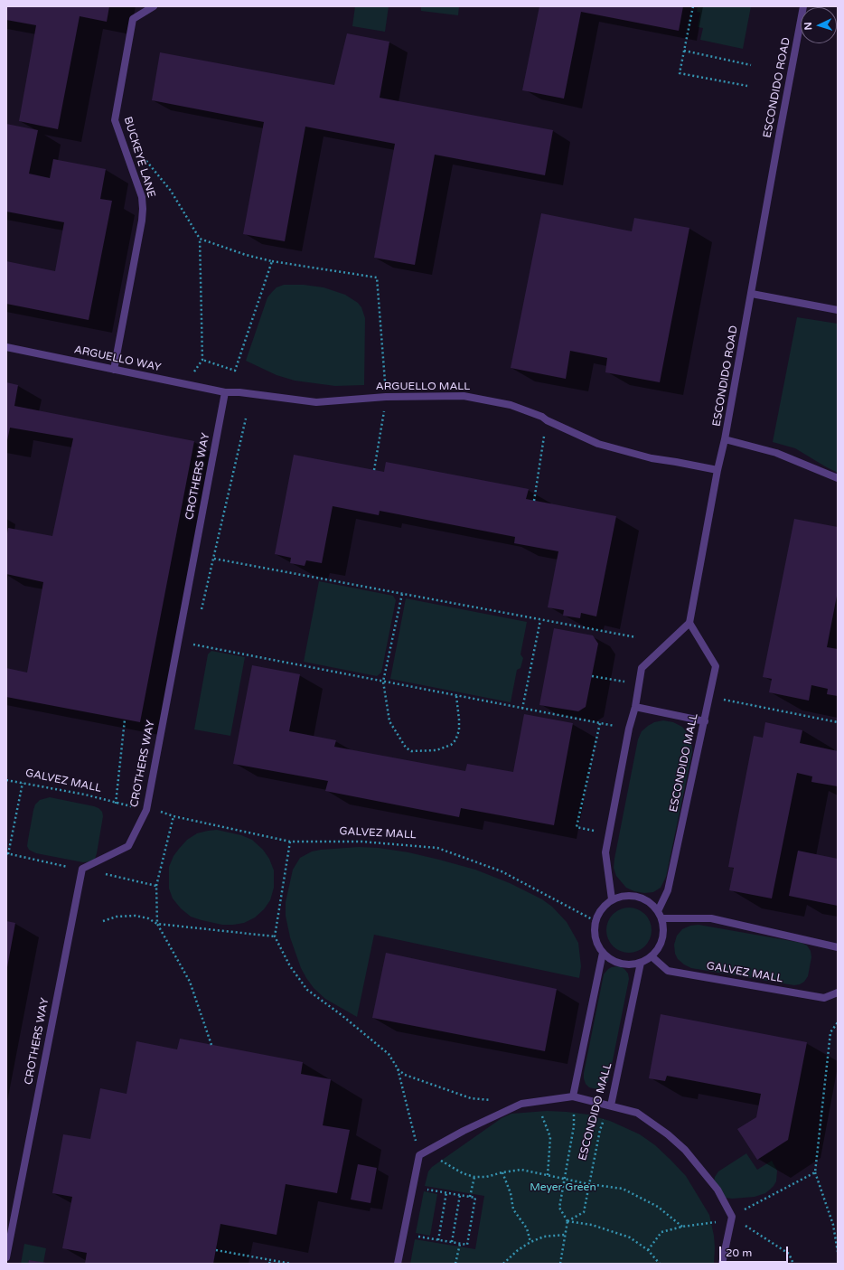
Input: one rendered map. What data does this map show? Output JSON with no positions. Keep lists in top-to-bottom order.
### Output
{
  "streets": {
    "street": [
      "ESCONDIDO ROAD",
      "BUCKEYE LANE",
      "ARGUELLO WAY",
      "ARGUELLO MALL",
      "CROTHERS WAY",
      "ESCONDIDO MALL",
      "GALVEZ MALL"
    ]
  },
  "crossings": [
    ["ESCONDIDO ROAD", "ARGUELLO MALL"],
    ["ESCONDIDO ROAD", "ESCONDIDO MALL"],
    ["BUCKEYE LANE", "ARGUELLO WAY"],
    ["ARGUELLO WAY", "ARGUELLO MALL"],
    ["ARGUELLO WAY", "CROTHERS WAY"],
    ["ARGUELLO MALL", "CROTHERS WAY"],
    ["CROTHERS WAY", "GALVEZ MALL"],
    ["ESCONDIDO MALL", "GALVEZ MALL"]
  ],
  "parks": ["Meyer Green"],
  "scale_bar": "20 m",
  "north": "left"
}
